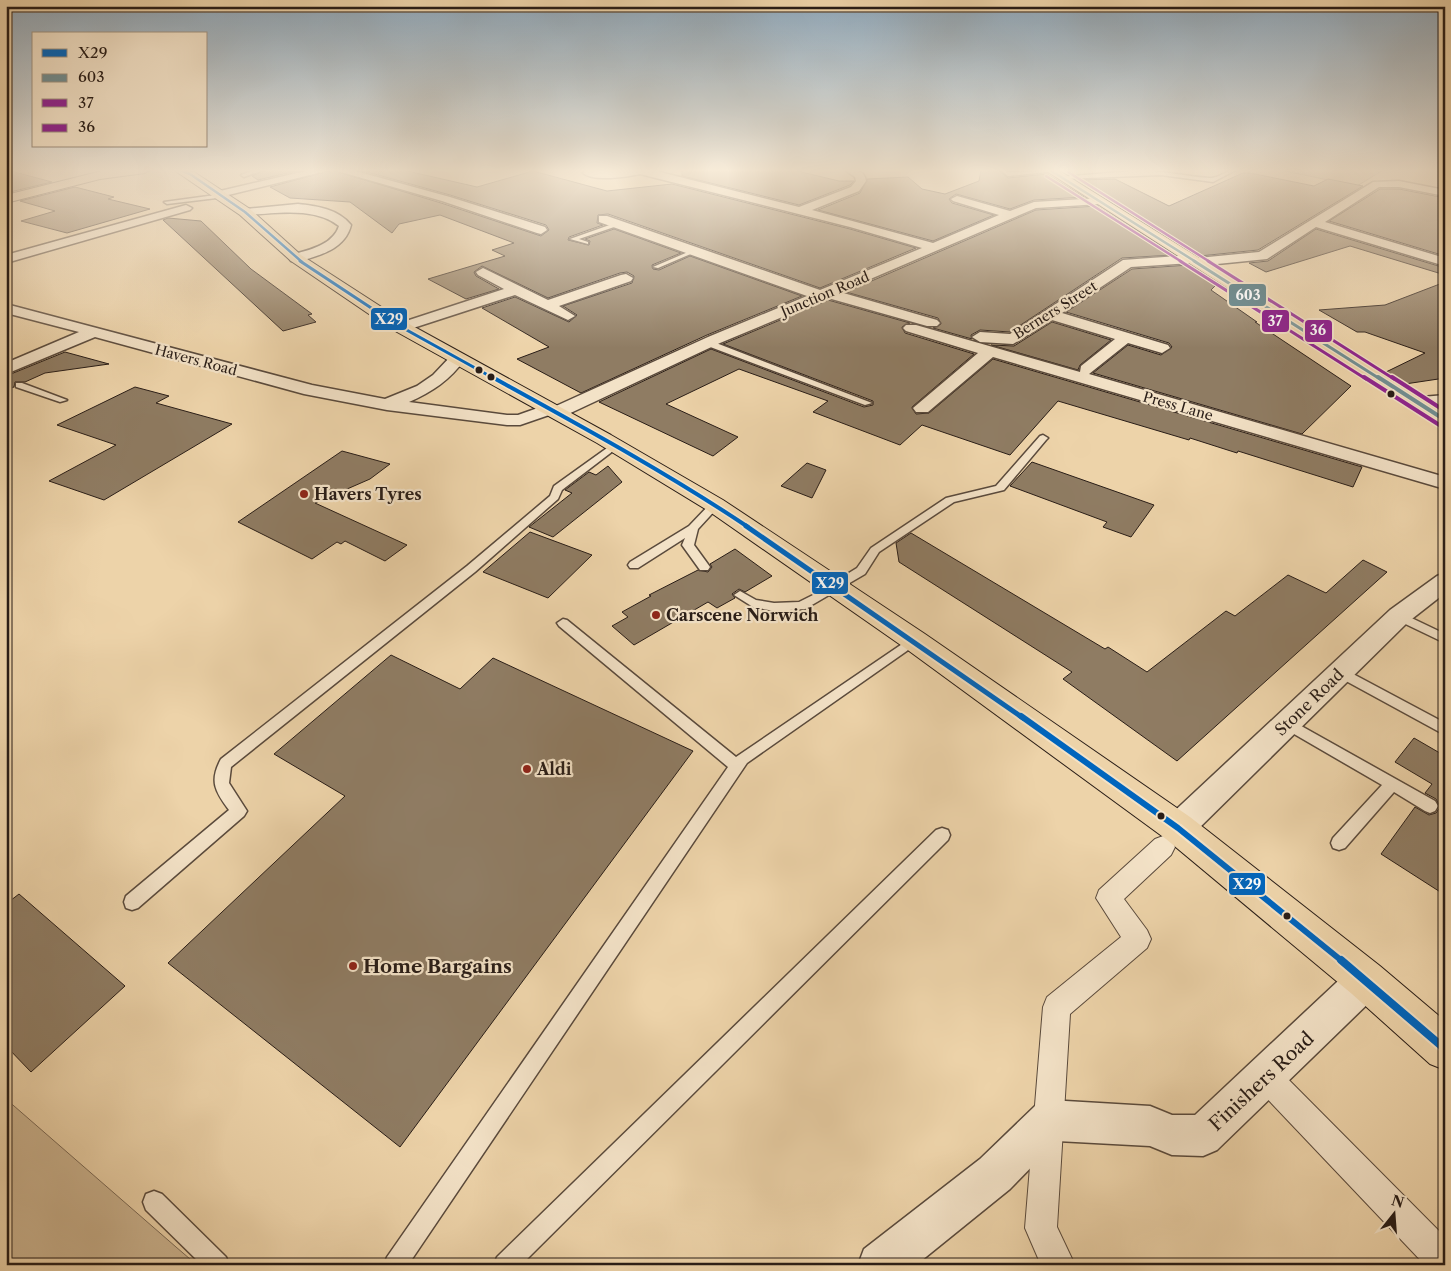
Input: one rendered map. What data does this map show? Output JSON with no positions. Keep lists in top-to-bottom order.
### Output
{
  "streets": {
    "street": [
      "Junction Road",
      "Berners Street",
      "Havers Road",
      "Press Lane",
      "Stone Road",
      "Finishers Road"
    ]
  },
  "crossings": [
    ["Junction Road", "Berners Street"],
    ["Junction Road", "Havers Road"]
  ],
  "places": [
    "Havers Tyres",
    "Carscene Norwich",
    "Aldi",
    "Home Bargains"
  ],
  "lines": [
    "transit line X29",
    "transit line 603",
    "transit line 37",
    "transit line 36"
  ],
  "legend": [
    "X29",
    "603",
    "37",
    "36"
  ],
  "north": "top"
}
